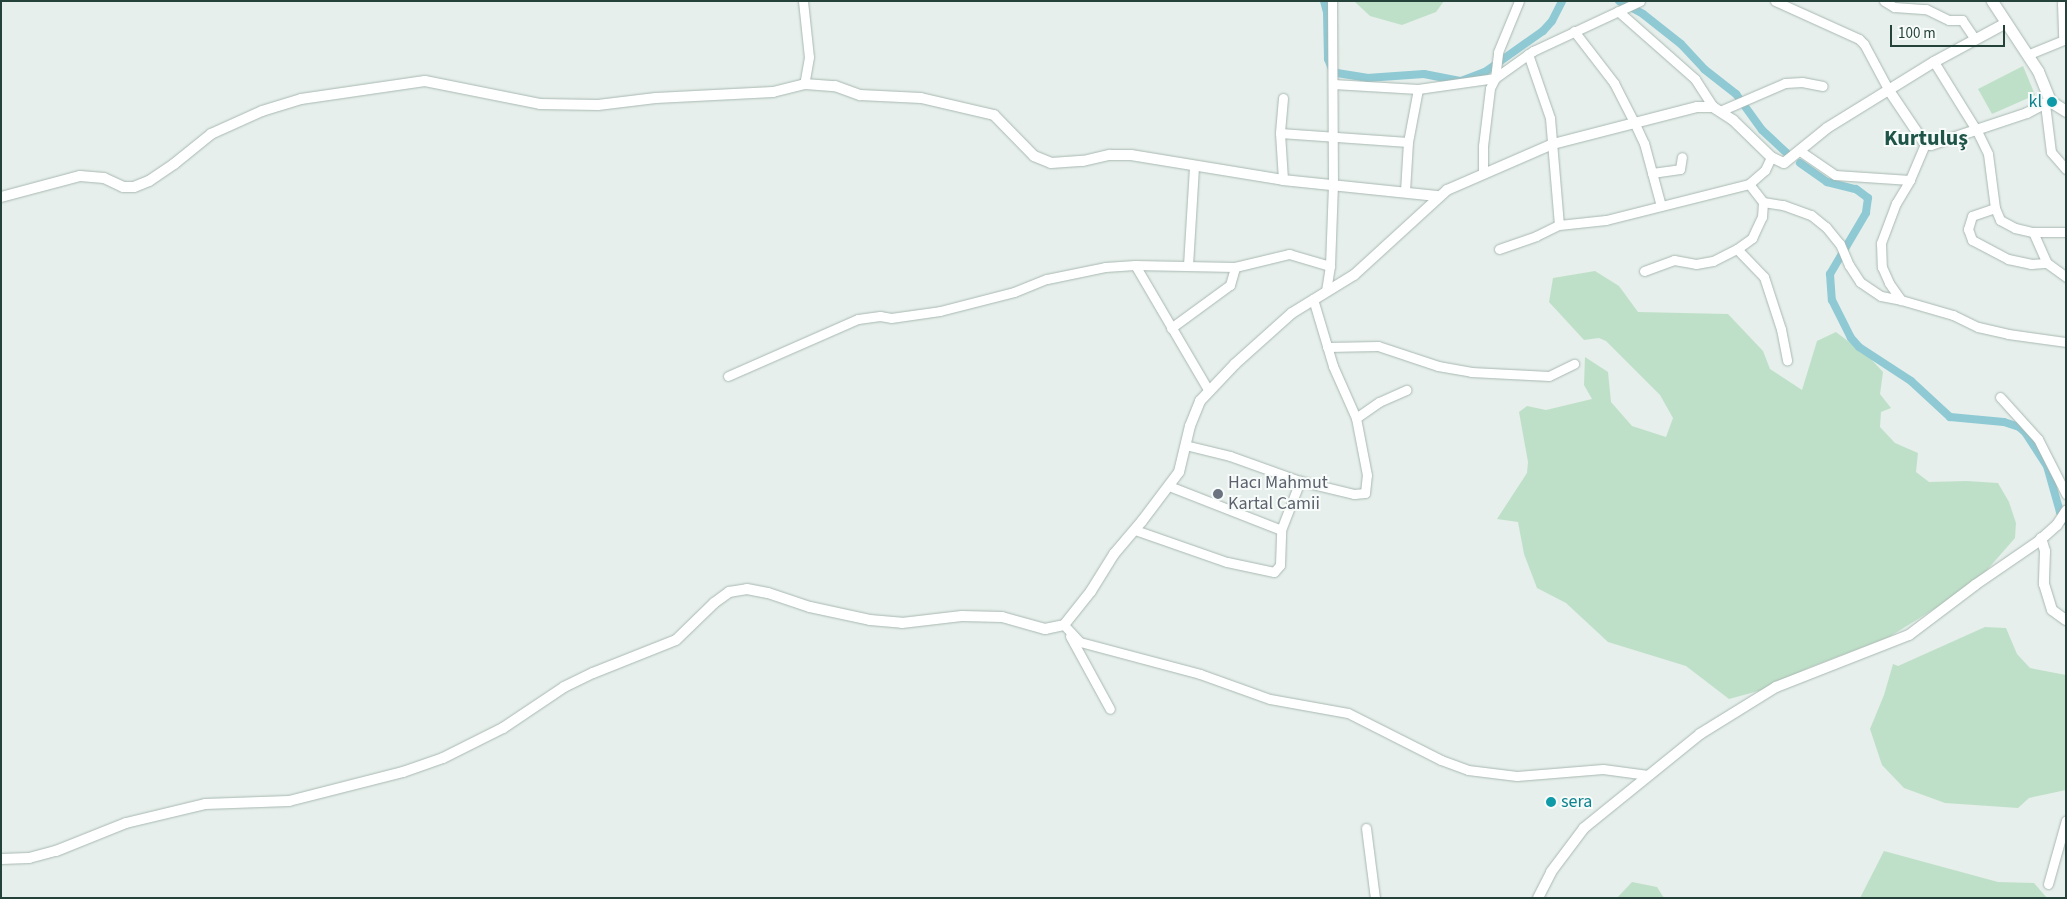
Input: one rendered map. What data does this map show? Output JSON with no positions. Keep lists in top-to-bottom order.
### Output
{
  "districts": ["Kurtuluş"],
  "places": ["kl", "Hacı Mahmut Kartal Camii", "sera"],
  "scale_bar": "100 m"
}
